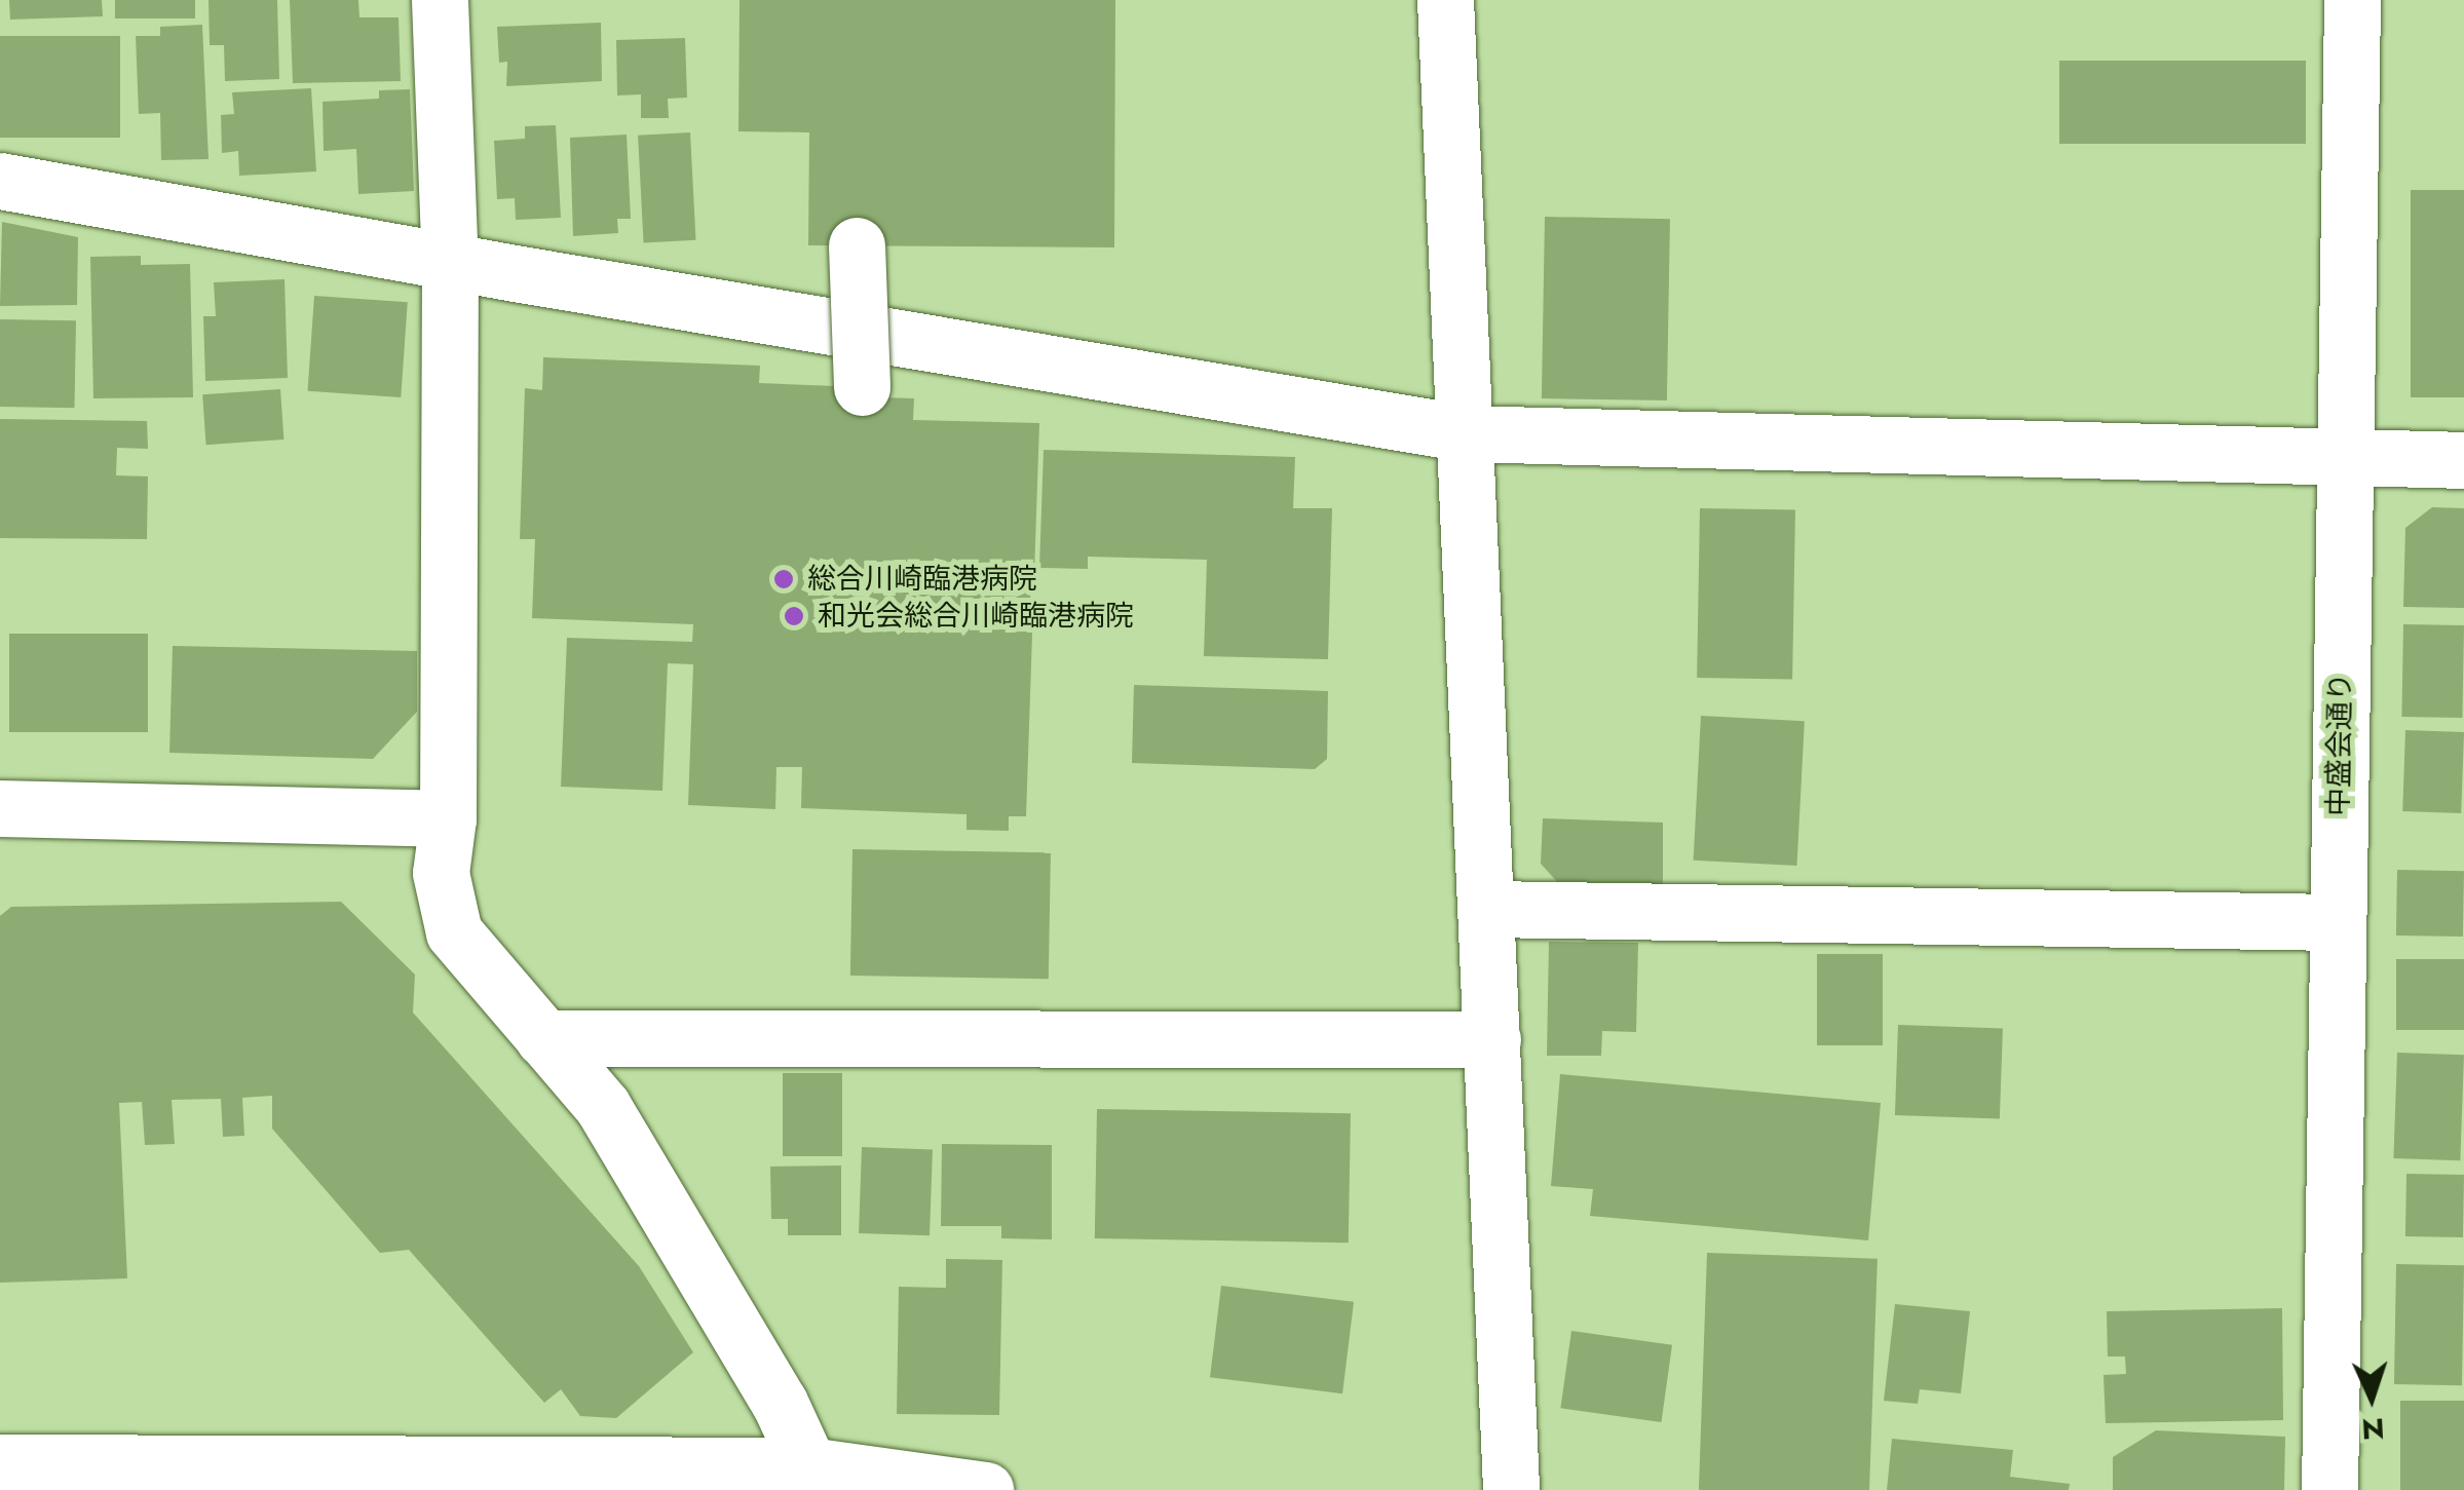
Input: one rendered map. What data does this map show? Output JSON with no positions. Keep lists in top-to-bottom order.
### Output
{
  "streets": {
    "street": ["中盛会通り"]
  },
  "places": ["総合川崎臨港病院", "和光会総合川崎臨港病院"],
  "north": "bottom"
}
